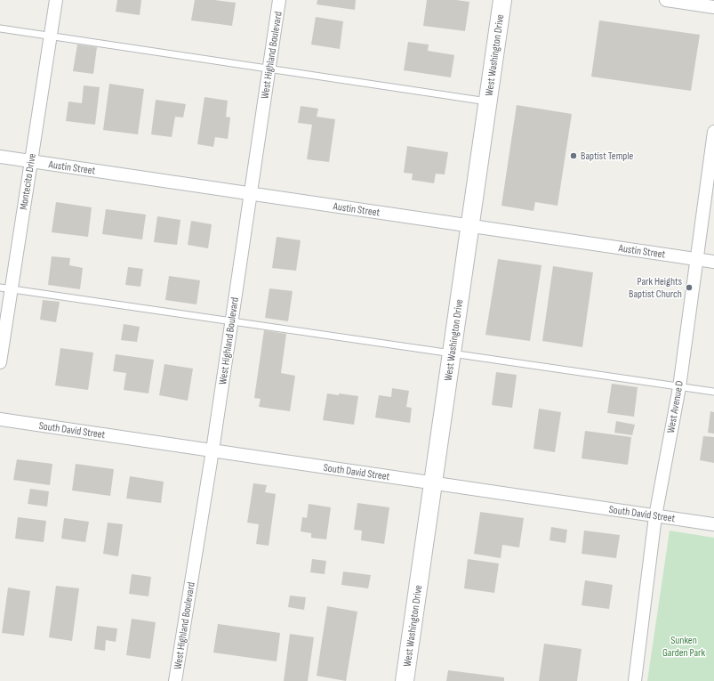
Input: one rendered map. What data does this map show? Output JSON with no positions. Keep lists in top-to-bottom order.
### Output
{
  "streets": {
    "street": [
      "West Highland Boulevard",
      "West Washington Drive",
      "Austin Street",
      "Montecito Drive",
      "West Avenue D",
      "South David Street"
    ]
  },
  "crossings": [
    ["West Highland Boulevard", "Austin Street"],
    ["West Highland Boulevard", "South David Street"],
    ["West Washington Drive", "Austin Street"],
    ["West Washington Drive", "South David Street"],
    ["Austin Street", "Montecito Drive"],
    ["Austin Street", "West Avenue D"],
    ["West Avenue D", "South David Street"]
  ],
  "parks": ["Sunken Garden Park"],
  "places": ["Baptist Temple", "Park Heights Baptist Church"]
}
